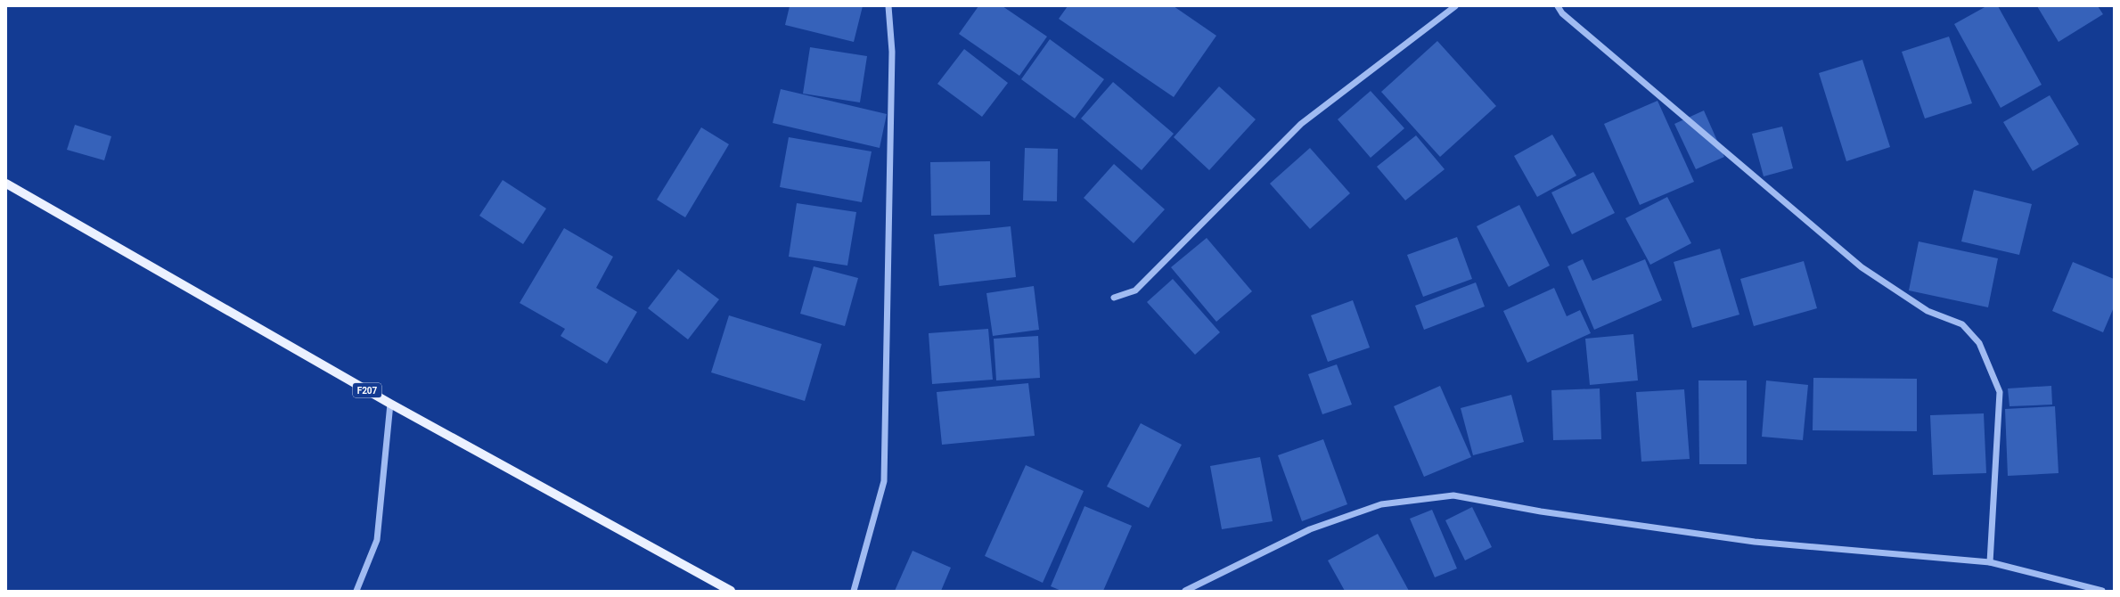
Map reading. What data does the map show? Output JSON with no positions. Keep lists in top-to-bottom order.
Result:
{
  "streets": {
    "main road": ["F207"]
  }
}
